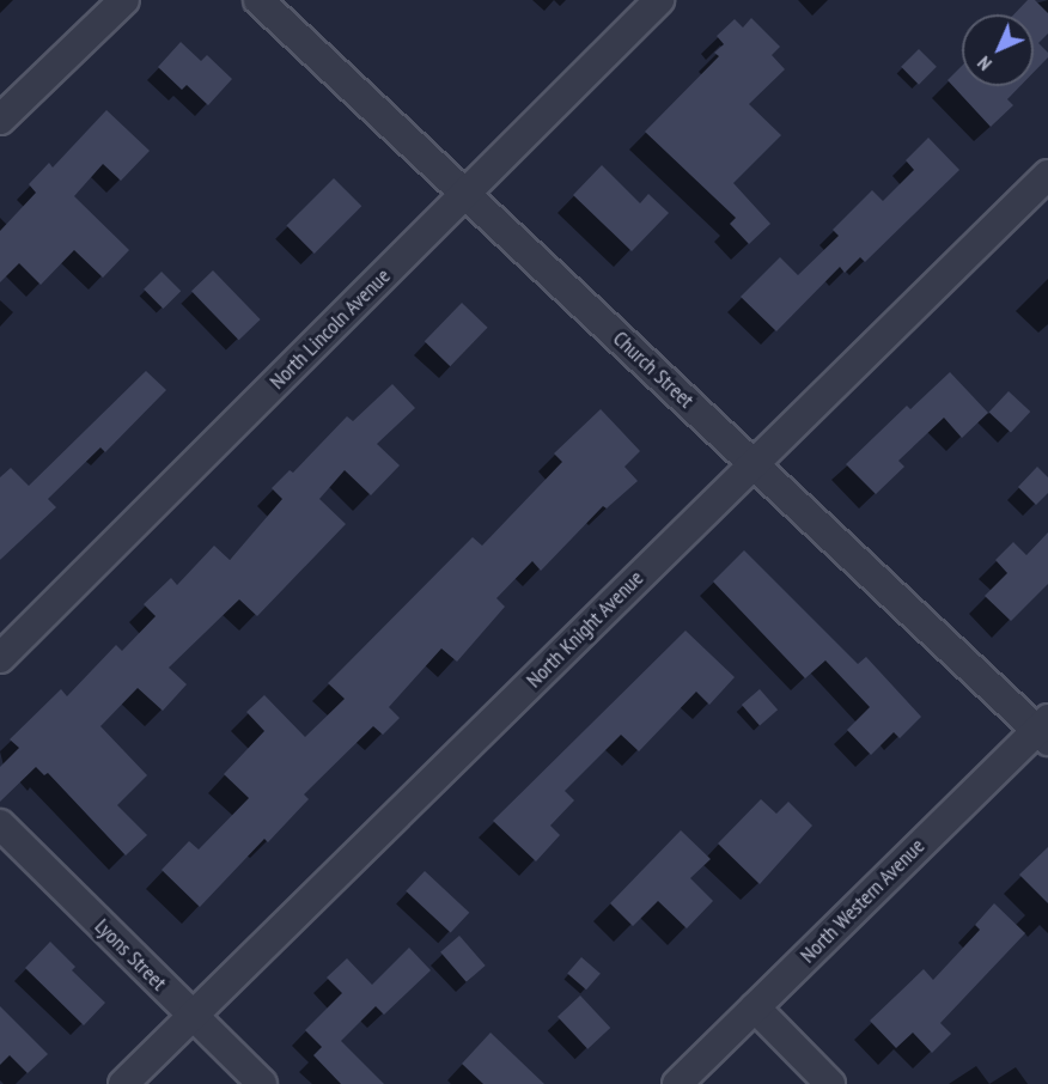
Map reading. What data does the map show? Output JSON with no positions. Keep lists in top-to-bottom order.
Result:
{
  "streets": {
    "street": [
      "North Lincoln Avenue",
      "Church Street",
      "North Knight Avenue",
      "North Western Avenue",
      "Lyons Street"
    ]
  },
  "crossings": [
    ["North Lincoln Avenue", "Church Street"],
    ["Church Street", "North Knight Avenue"],
    ["Church Street", "North Western Avenue"],
    ["North Knight Avenue", "Lyons Street"]
  ],
  "north": "bottom left"
}
